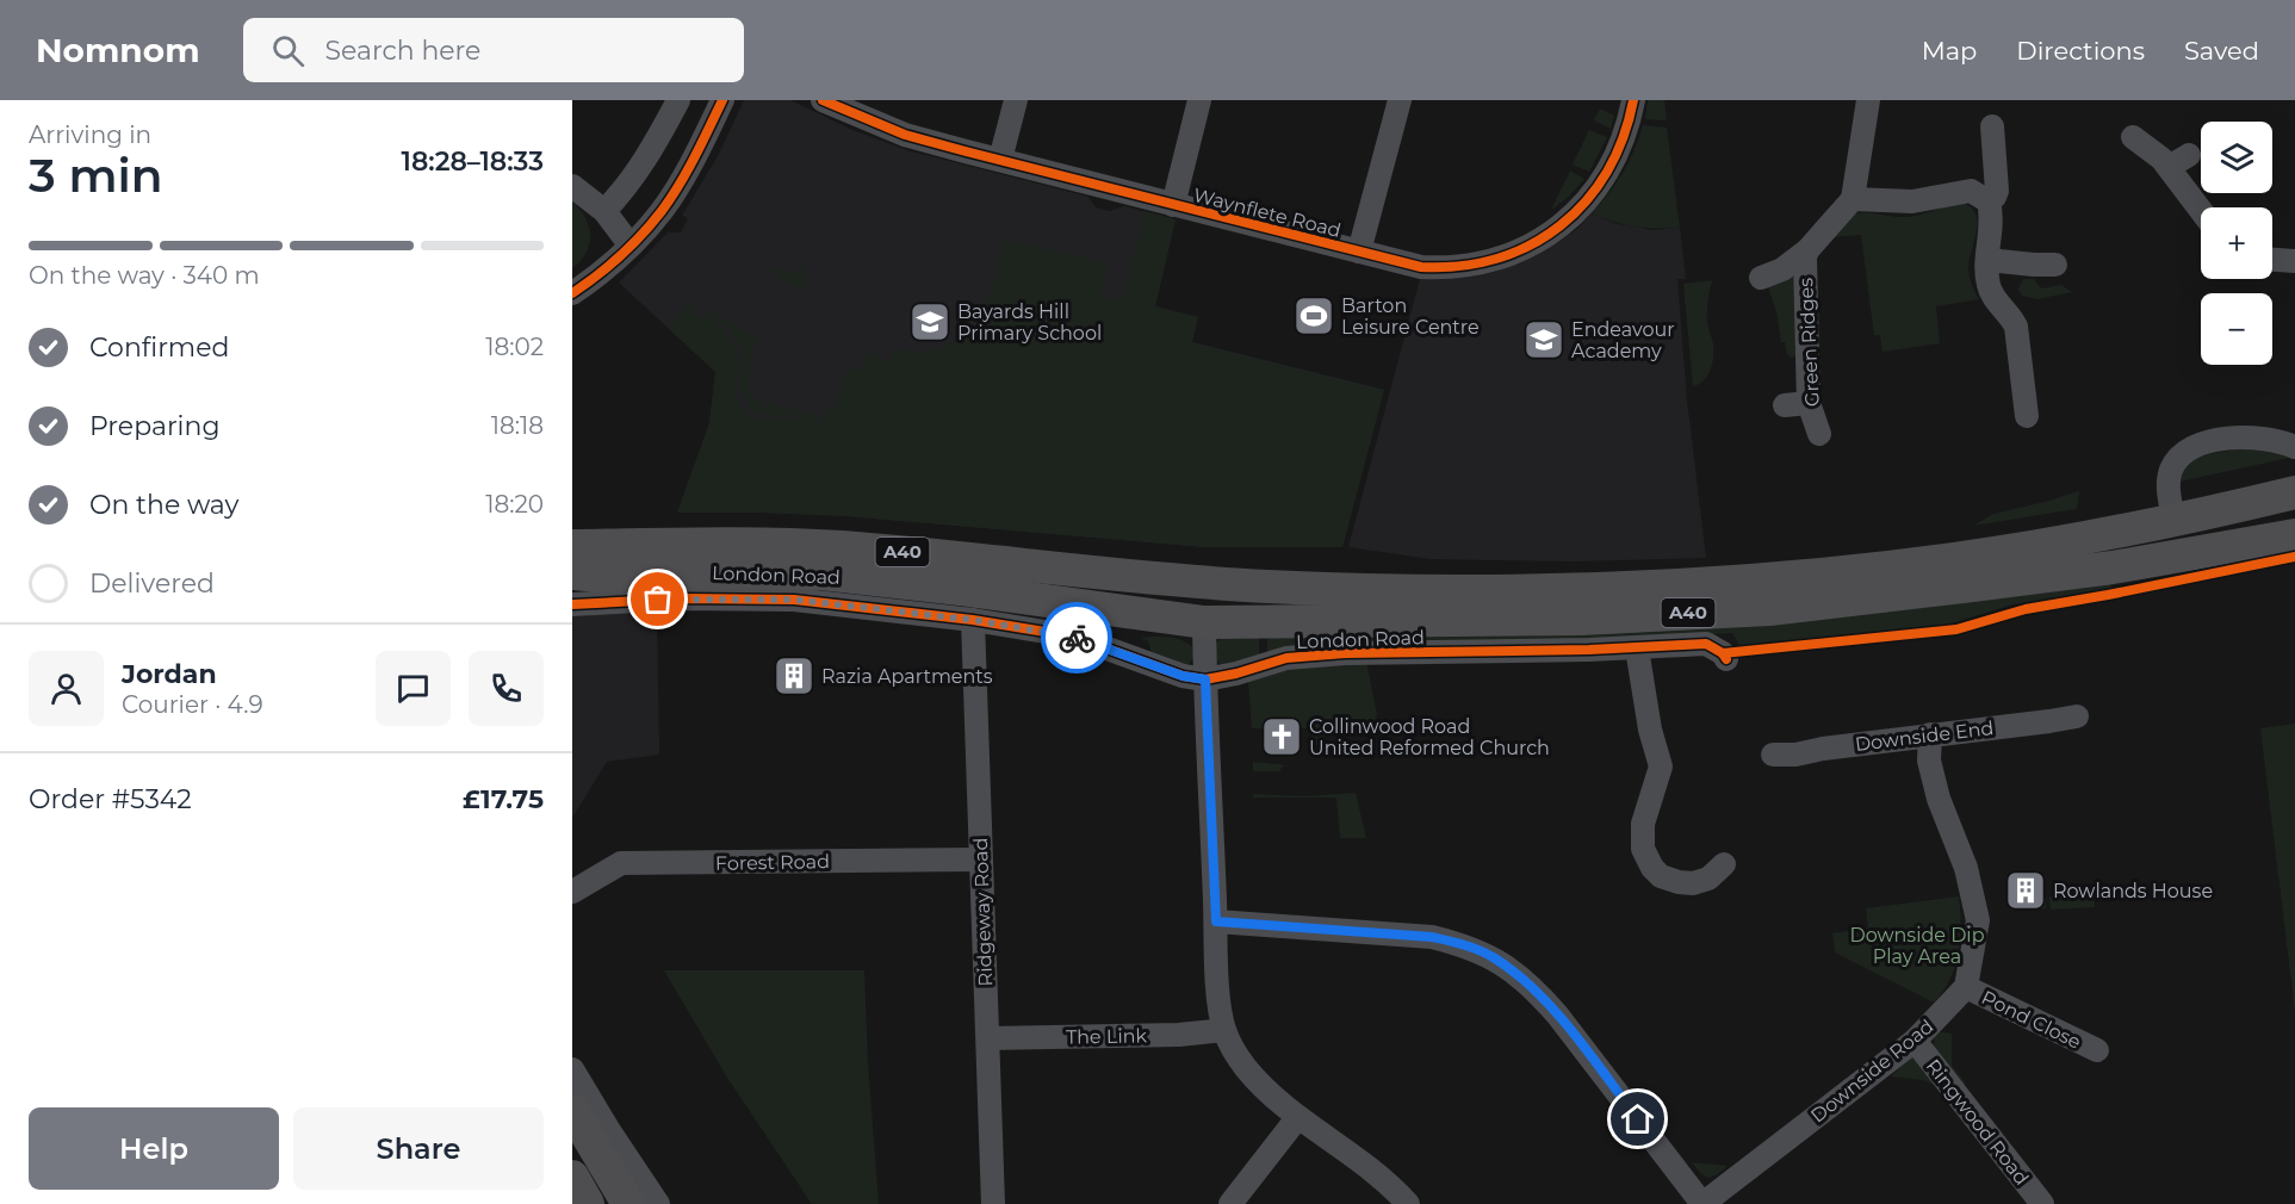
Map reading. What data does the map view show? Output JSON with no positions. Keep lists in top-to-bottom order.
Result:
{
  "streets": {
    "highway": ["A40", "London Road"],
    "street": [
      "Waynflete Road",
      "Green Ridges",
      "Downside End",
      "Forest Road",
      "Ridgeway Road",
      "Pond Close",
      "The Link",
      "Downside Road",
      "Ringwood Road"
    ]
  },
  "crossings": [
    ["A40", "London Road"],
    ["London Road", "Ridgeway Road"],
    ["Forest Road", "Ridgeway Road"],
    ["Ridgeway Road", "The Link"],
    ["Pond Close", "Downside Road"],
    ["Downside Road", "Ringwood Road"]
  ],
  "parks": ["Downside Dip Play Area"],
  "places": {
    "sports": ["Barton Leisure Centre"],
    "school or university": ["Bayards Hill Primary School", "Endeavour Academy"],
    "building": ["Razia Apartments", "Rowlands House"],
    "church": ["Collinwood Road United Reformed Church"]
  },
  "page": {
    "header": "Nomnom",
    "search": "Search here",
    "nav": ["Map", "Directions", "Saved"],
    "heading": ["3 min", "Arriving in", "18:28–18:33"],
    "panel": [
      "Jordan",
      "Courier · 4.9",
      "Order #5342",
      "£17.75"
    ],
    "map_buttons": ["+", "−"],
    "bar": "On the way · 340 m",
    "list": [
      ["Confirmed", "18:02"],
      ["Preparing", "18:18"],
      ["On the way", "18:20"],
      "Delivered"
    ],
    "buttons": ["Help", "Share"]
  }
}
